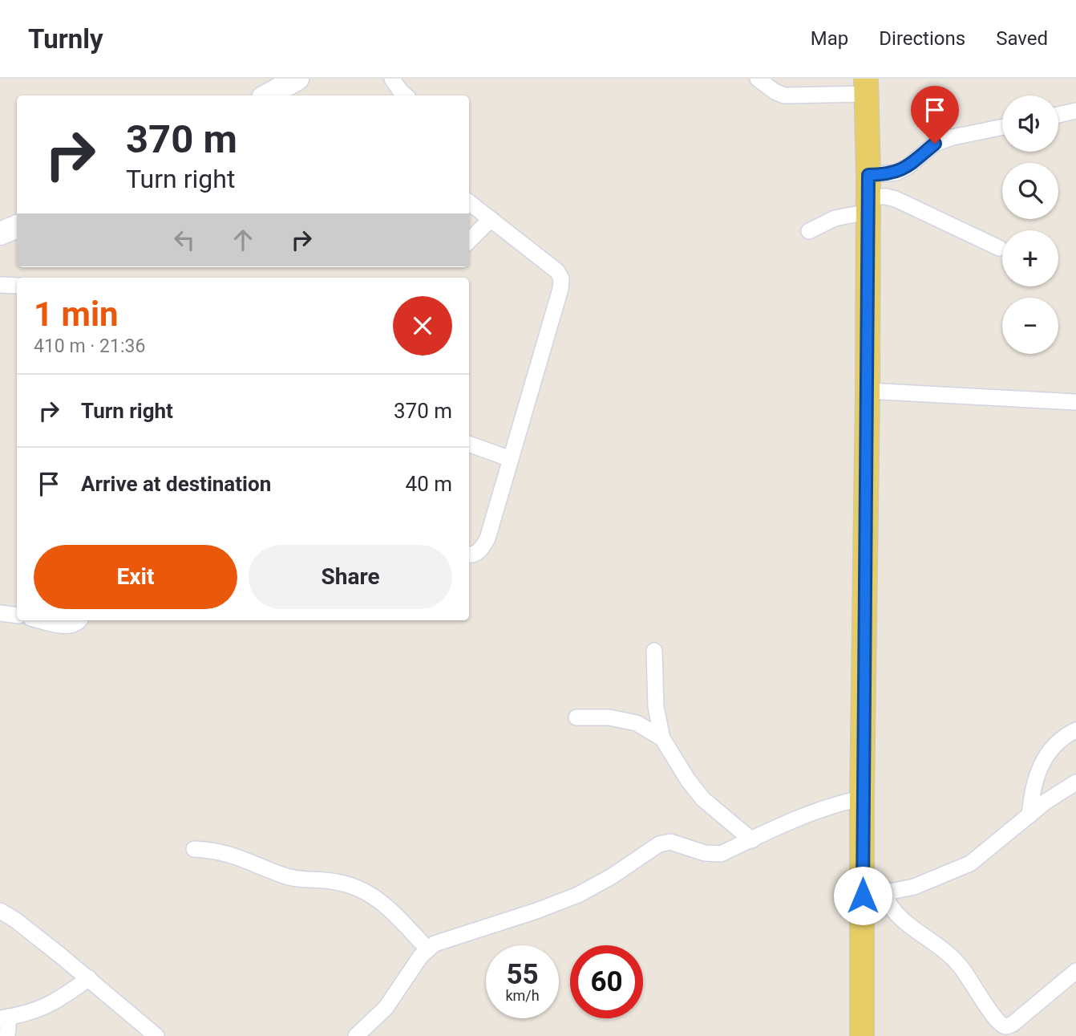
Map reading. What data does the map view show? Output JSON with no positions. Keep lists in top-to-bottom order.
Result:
{
  "page": {
    "header": "Turnly",
    "nav": ["Map", "Directions", "Saved"],
    "map_buttons": ["+", "−"],
    "turn": ["370 m", "Turn right"],
    "heading": ["1 min", "410 m · 21:36"],
    "list": [
      {
        "name": "Turn right",
        "value": "370 m"
      },
      {
        "name": "Arrive at destination",
        "value": "40 m"
      }
    ],
    "buttons": ["Exit", "Share"],
    "speed": "55 km/h",
    "limit": "60"
  }
}
